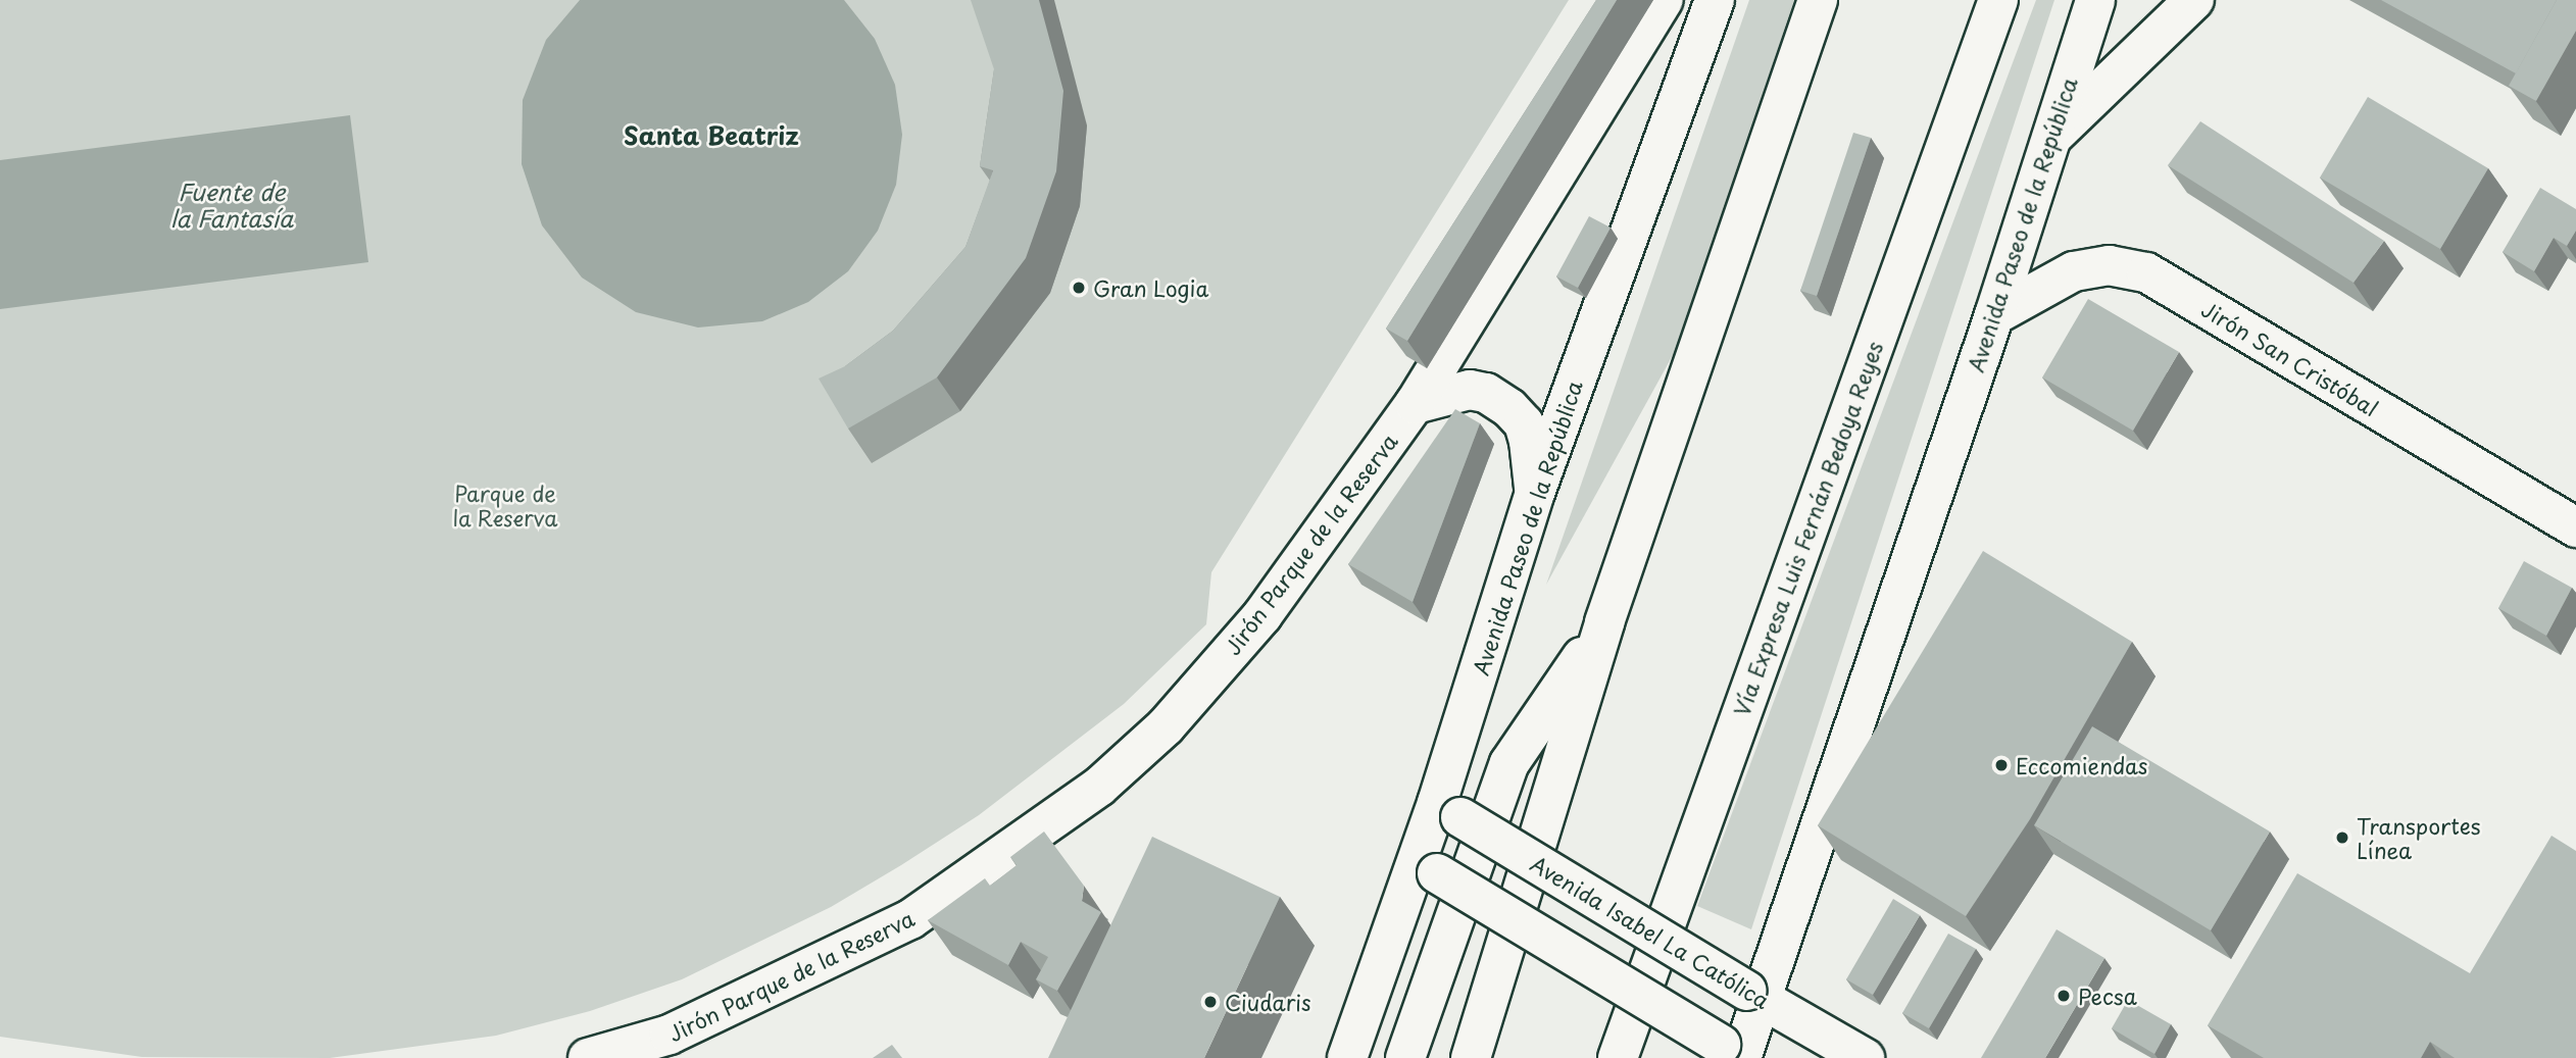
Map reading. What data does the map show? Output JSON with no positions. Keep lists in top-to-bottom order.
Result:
{
  "streets": {
    "main road": [
      "Avenida Paseo de la República",
      "Jirón San Cristóbal",
      "Vía Expresa Luis Fernán Bedoya Reyes",
      "Jirón Parque de la Reserva",
      "Avenida Isabel La Católica"
    ]
  },
  "crossings": [
    ["Avenida Paseo de la República", "Jirón San Cristóbal"],
    ["Avenida Paseo de la República", "Avenida Isabel La Católica"]
  ],
  "districts": ["Santa Beatriz"],
  "water": ["Fuente de la Fantasía"],
  "parks": ["Parque de la Reserva"],
  "places": [
    "Gran Logia",
    "Eccomiendas",
    "Transportes Línea",
    "Pecsa",
    "Ciudaris"
  ]
}
